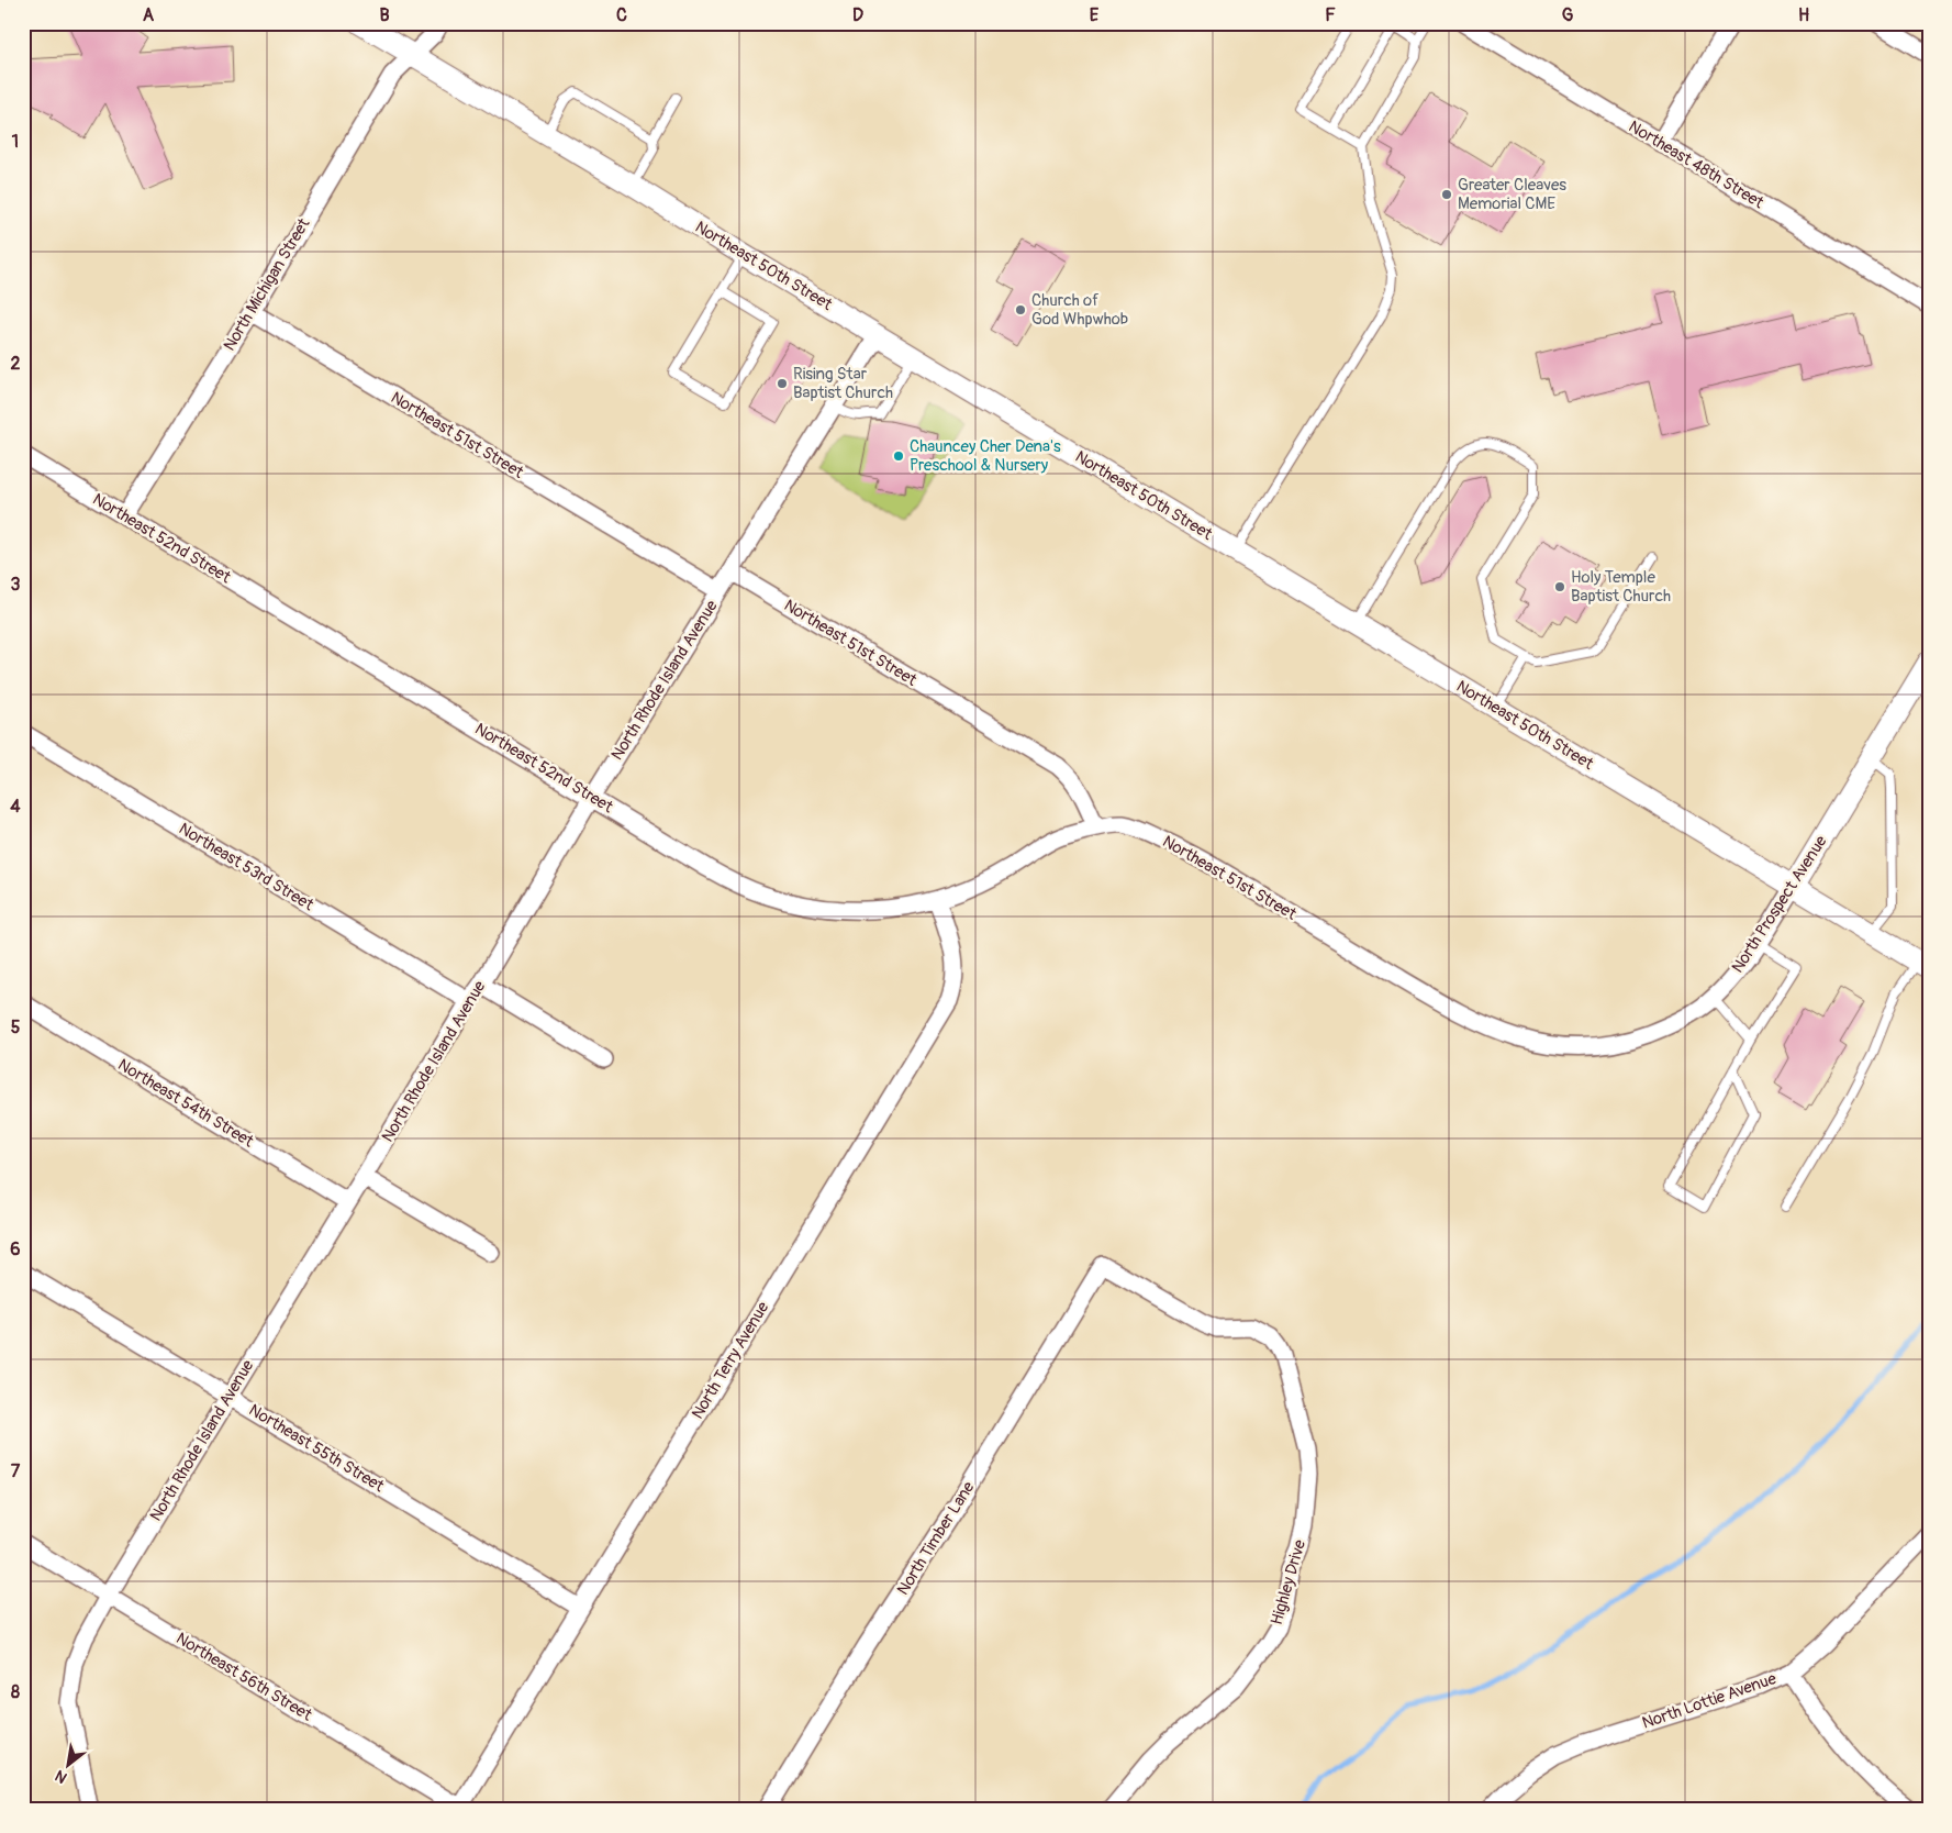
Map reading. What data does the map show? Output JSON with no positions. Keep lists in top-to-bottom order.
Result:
{
  "streets": {
    "street": [
      "Northeast 48th Street",
      "Northeast 50th Street",
      "North Michigan Street",
      "Northeast 51st Street",
      "Northeast 52nd Street",
      "North Rhode Island Avenue",
      "Northeast 53rd Street",
      "North Prospect Avenue",
      "Northeast 54th Street",
      "North Terry Avenue",
      "Northeast 55th Street",
      "North Timber Lane",
      "Highley Drive",
      "Northeast 56th Street",
      "North Lottie Avenue"
    ]
  },
  "crossings": [
    ["Northeast 50th Street", "North Michigan Street"],
    ["Northeast 50th Street", "North Rhode Island Avenue"],
    ["Northeast 50th Street", "North Prospect Avenue"],
    ["North Michigan Street", "Northeast 51st Street"],
    ["North Michigan Street", "Northeast 52nd Street"],
    ["Northeast 51st Street", "Northeast 52nd Street"],
    ["Northeast 51st Street", "North Rhode Island Avenue"],
    ["Northeast 51st Street", "North Prospect Avenue"],
    ["Northeast 52nd Street", "North Rhode Island Avenue"],
    ["Northeast 52nd Street", "North Terry Avenue"],
    ["North Rhode Island Avenue", "Northeast 53rd Street"],
    ["North Rhode Island Avenue", "Northeast 54th Street"],
    ["North Rhode Island Avenue", "Northeast 55th Street"],
    ["North Rhode Island Avenue", "Northeast 56th Street"],
    ["North Terry Avenue", "Northeast 55th Street"],
    ["North Terry Avenue", "Northeast 56th Street"],
    ["North Timber Lane", "Highley Drive"]
  ],
  "places": [
    "Greater Cleaves Memorial CME",
    "Church of God Whpwhob",
    "Rising Star Baptist Church",
    "Chauncey Cher Dena's Preschool & Nursery",
    "Holy Temple Baptist Church"
  ],
  "north": "bottom left",
  "grid": {
    "columns": [
      "A",
      "B",
      "C",
      "D",
      "E",
      "F",
      "G",
      "H"
    ],
    "rows": [
      "1",
      "2",
      "3",
      "4",
      "5",
      "6",
      "7",
      "8"
    ]
  }
}
